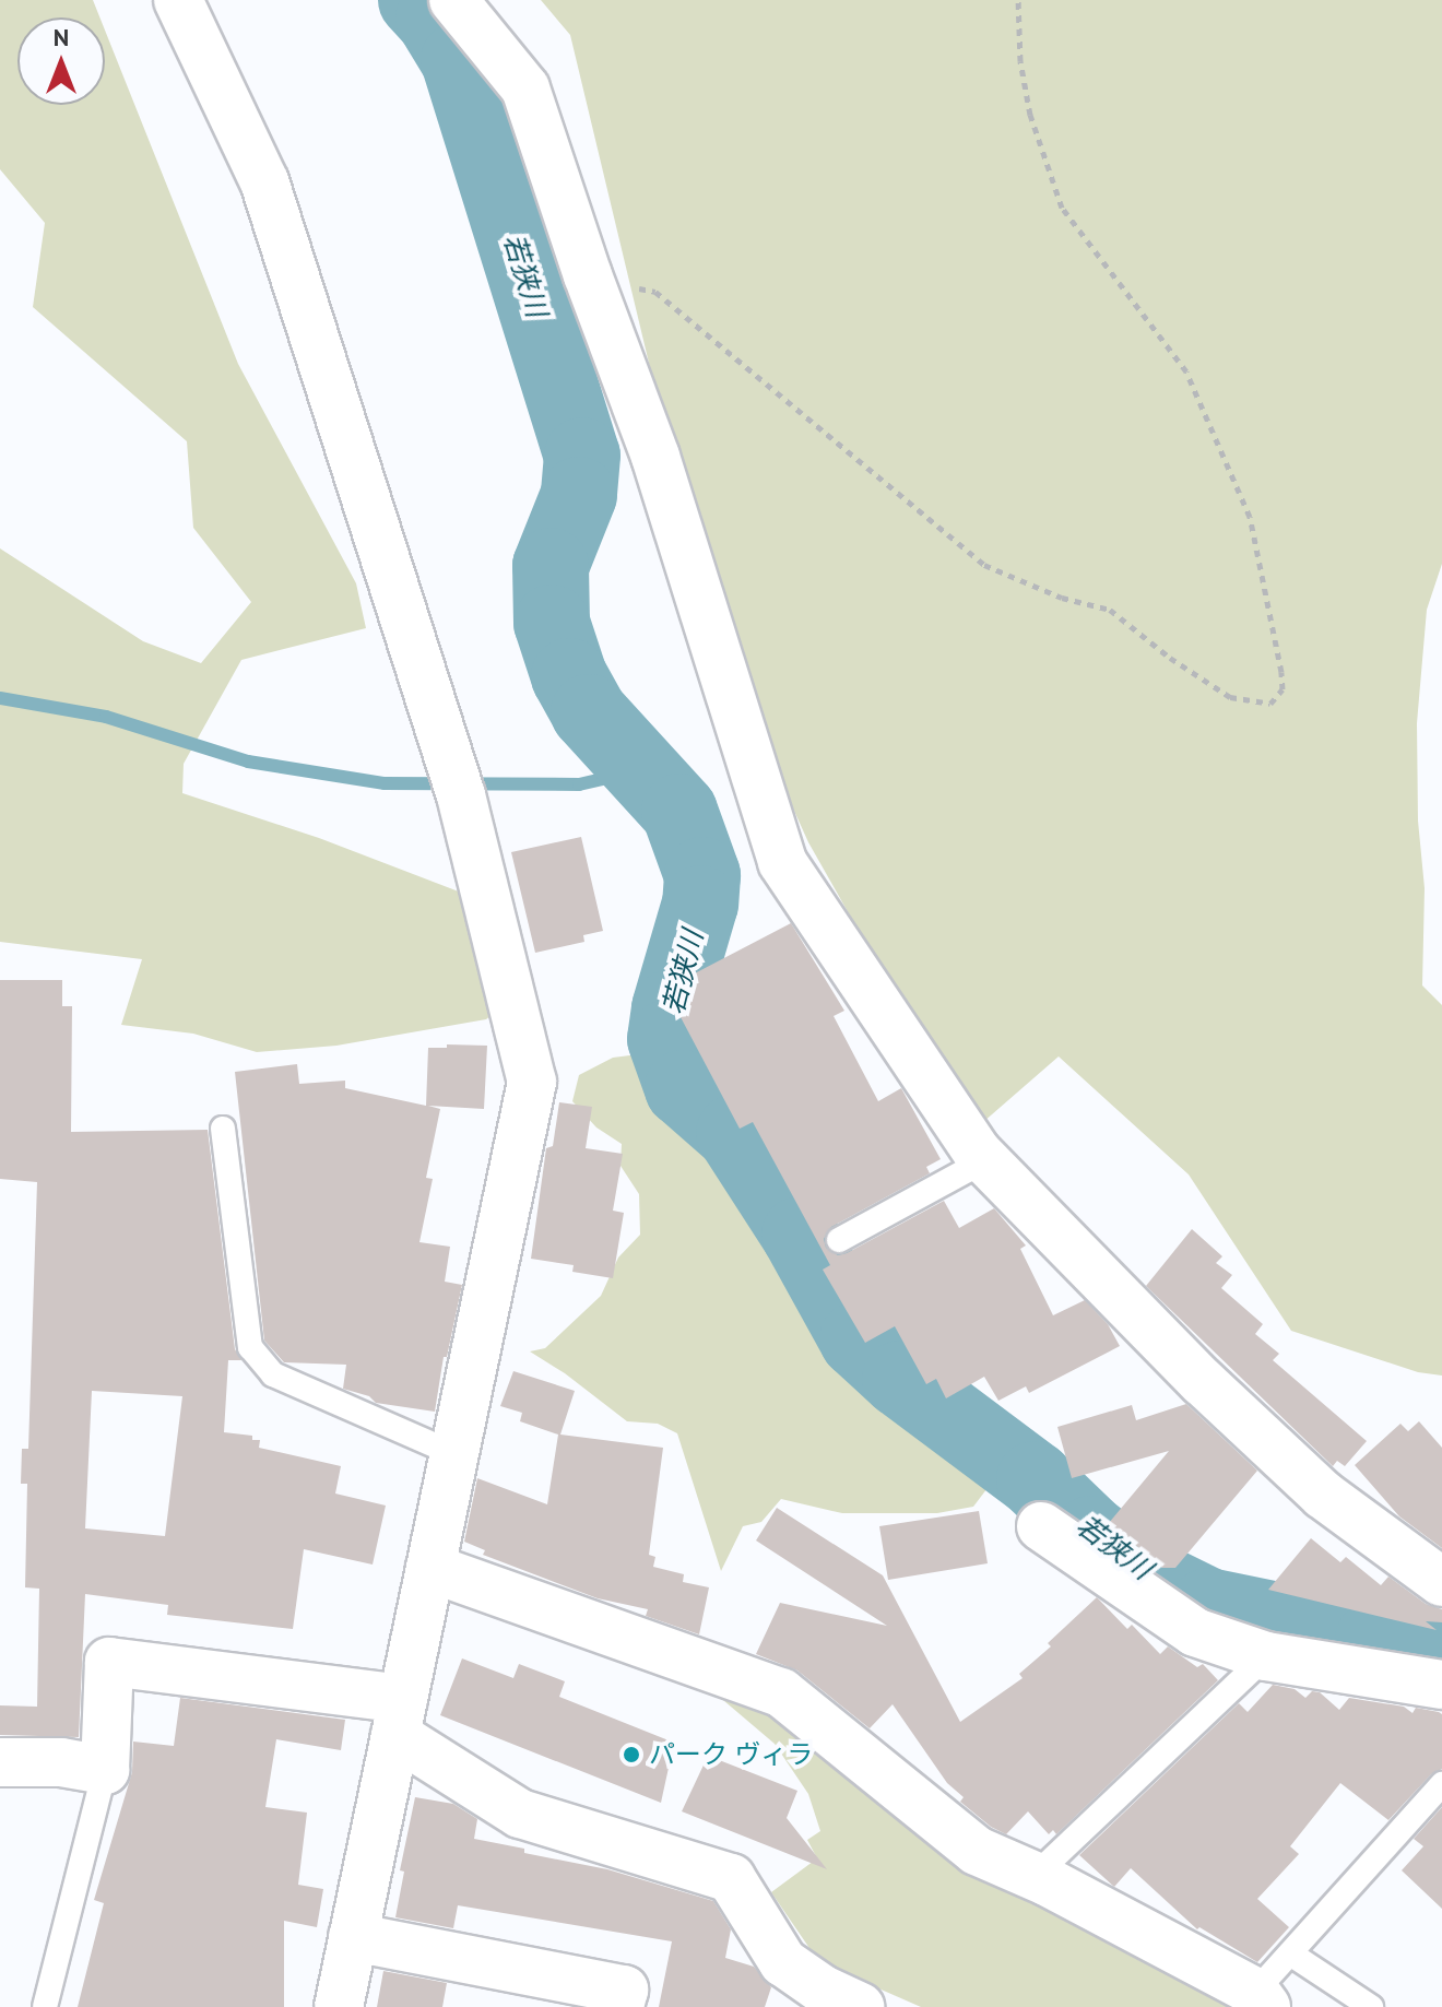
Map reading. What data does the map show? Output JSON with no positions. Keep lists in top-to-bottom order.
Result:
{
  "water": ["若狭川"],
  "places": ["パーク ヴィラ"],
  "north": "top"
}
